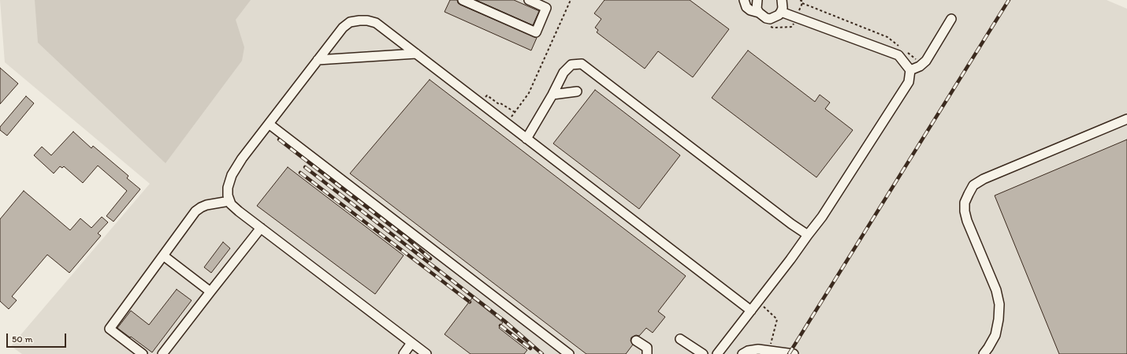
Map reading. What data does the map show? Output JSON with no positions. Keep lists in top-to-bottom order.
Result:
{
  "scale_bar": "50 m"
}
